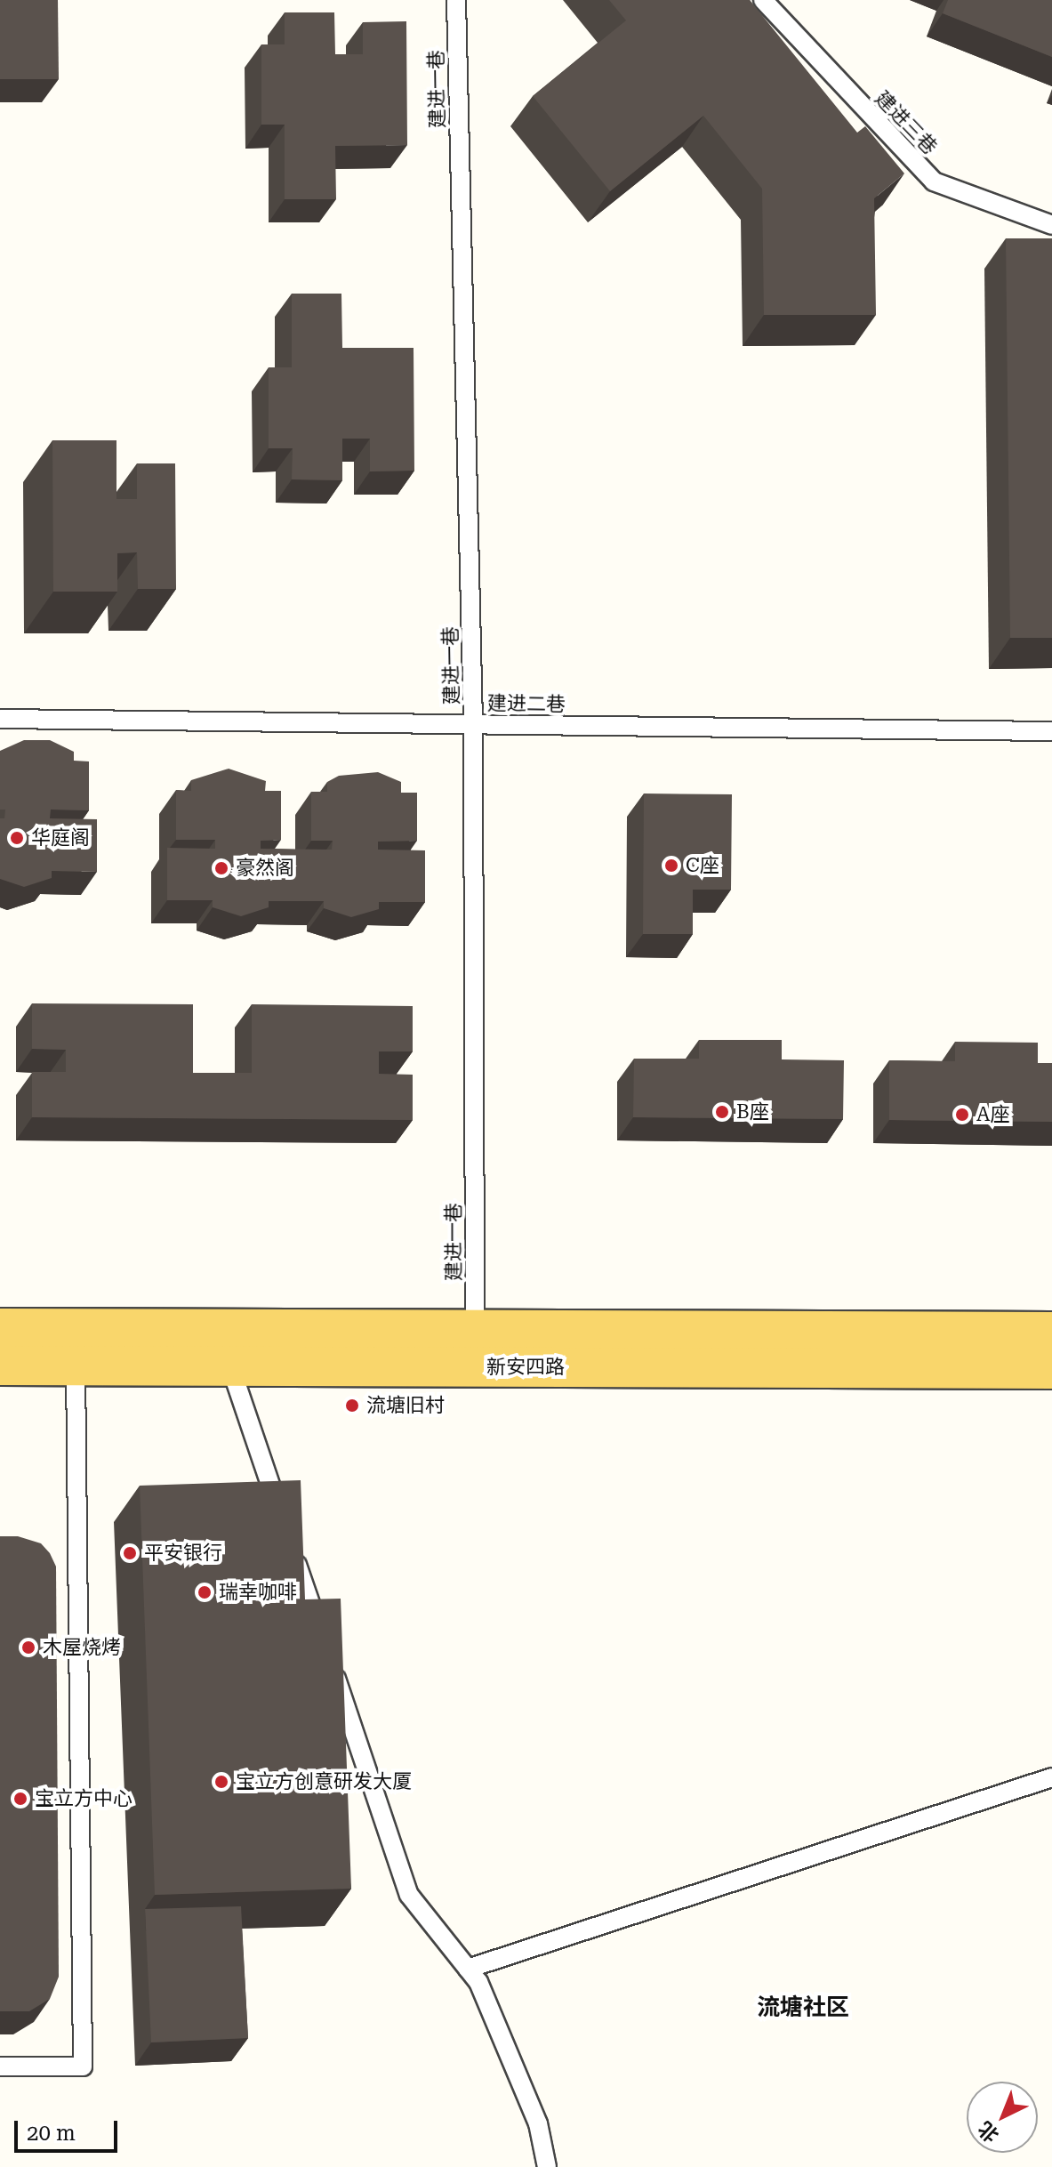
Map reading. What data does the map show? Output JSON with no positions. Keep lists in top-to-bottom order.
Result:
{
  "streets": {
    "main road": ["新安四路"],
    "lane": ["建进一巷", "建进三巷", "建进二巷"]
  },
  "crossings": [
    ["建进一巷", "建进二巷"],
    ["建进一巷", "新安四路"]
  ],
  "districts": ["流塘社区"],
  "places": [
    "华庭阁",
    "C座",
    "豪然阁",
    "B座",
    "A座",
    "流塘旧村",
    "平安银行",
    "瑞幸咖啡",
    "木屋烧烤",
    "宝立方创意研发大厦",
    "宝立方中心"
  ],
  "scale_bar": "20 m",
  "north": "bottom left"
}
